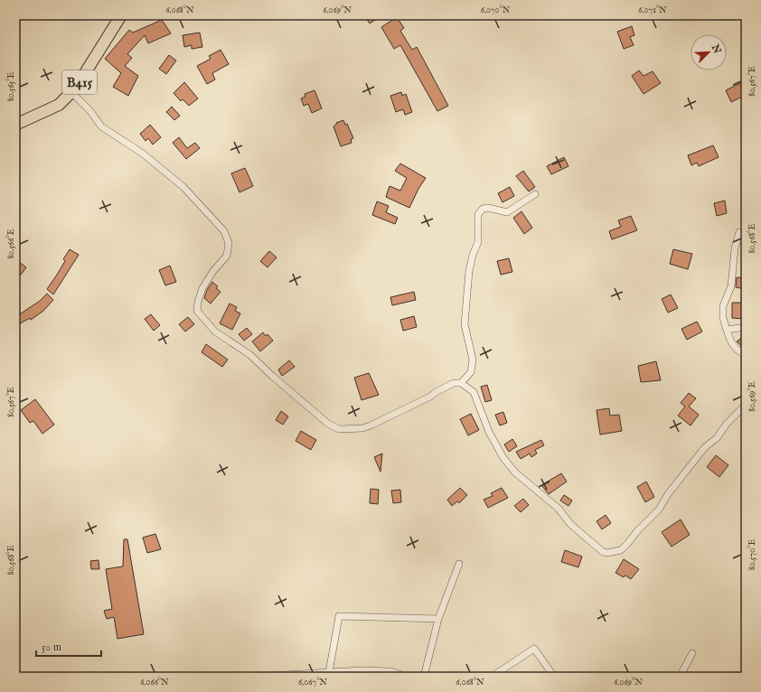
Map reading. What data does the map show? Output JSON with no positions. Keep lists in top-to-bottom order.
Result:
{
  "streets": {
    "main road": ["B415"]
  },
  "scale_bar": "50 m",
  "north": "top right",
  "coordinates": [
    "6.068°N",
    "6.069°N",
    "6.070°N",
    "6.071°N",
    "80.567°E",
    "80.565°E",
    "80.568°E",
    "80.566°E",
    "80.569°E",
    "80.570°E",
    "6.066°N",
    "6.067°N"
  ]
}
